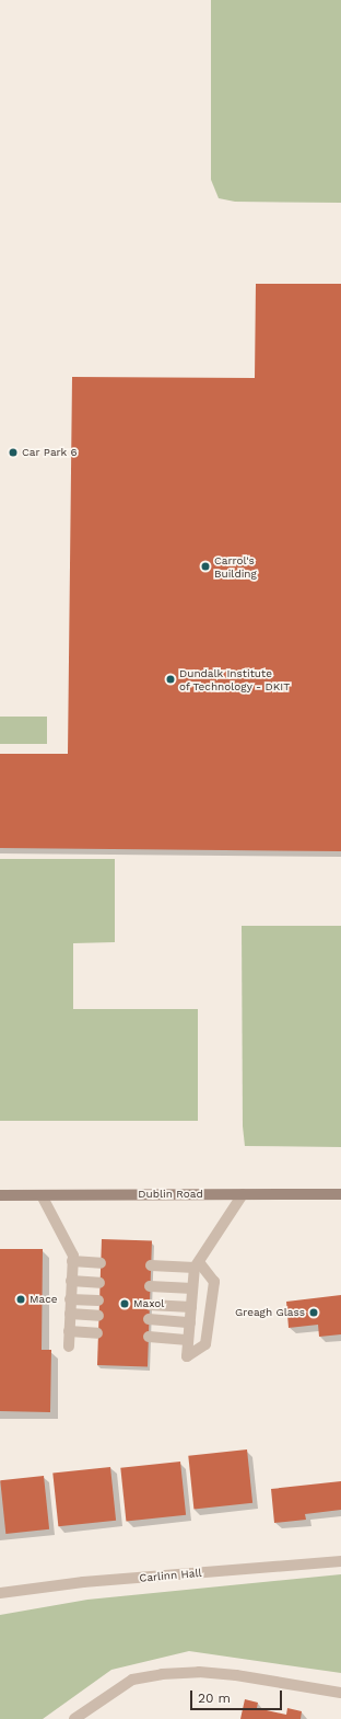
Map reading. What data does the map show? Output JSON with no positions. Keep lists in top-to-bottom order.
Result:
{
  "streets": {
    "main road": ["Dublin Road"],
    "street": ["Carlinn Hall"]
  },
  "places": [
    "Car Park 6",
    "Carrol's Building",
    "Dundalk Institute of Technology - DKIT",
    "Mace",
    "Maxol",
    "Greagh Glass"
  ],
  "scale_bar": "20 m"
}
